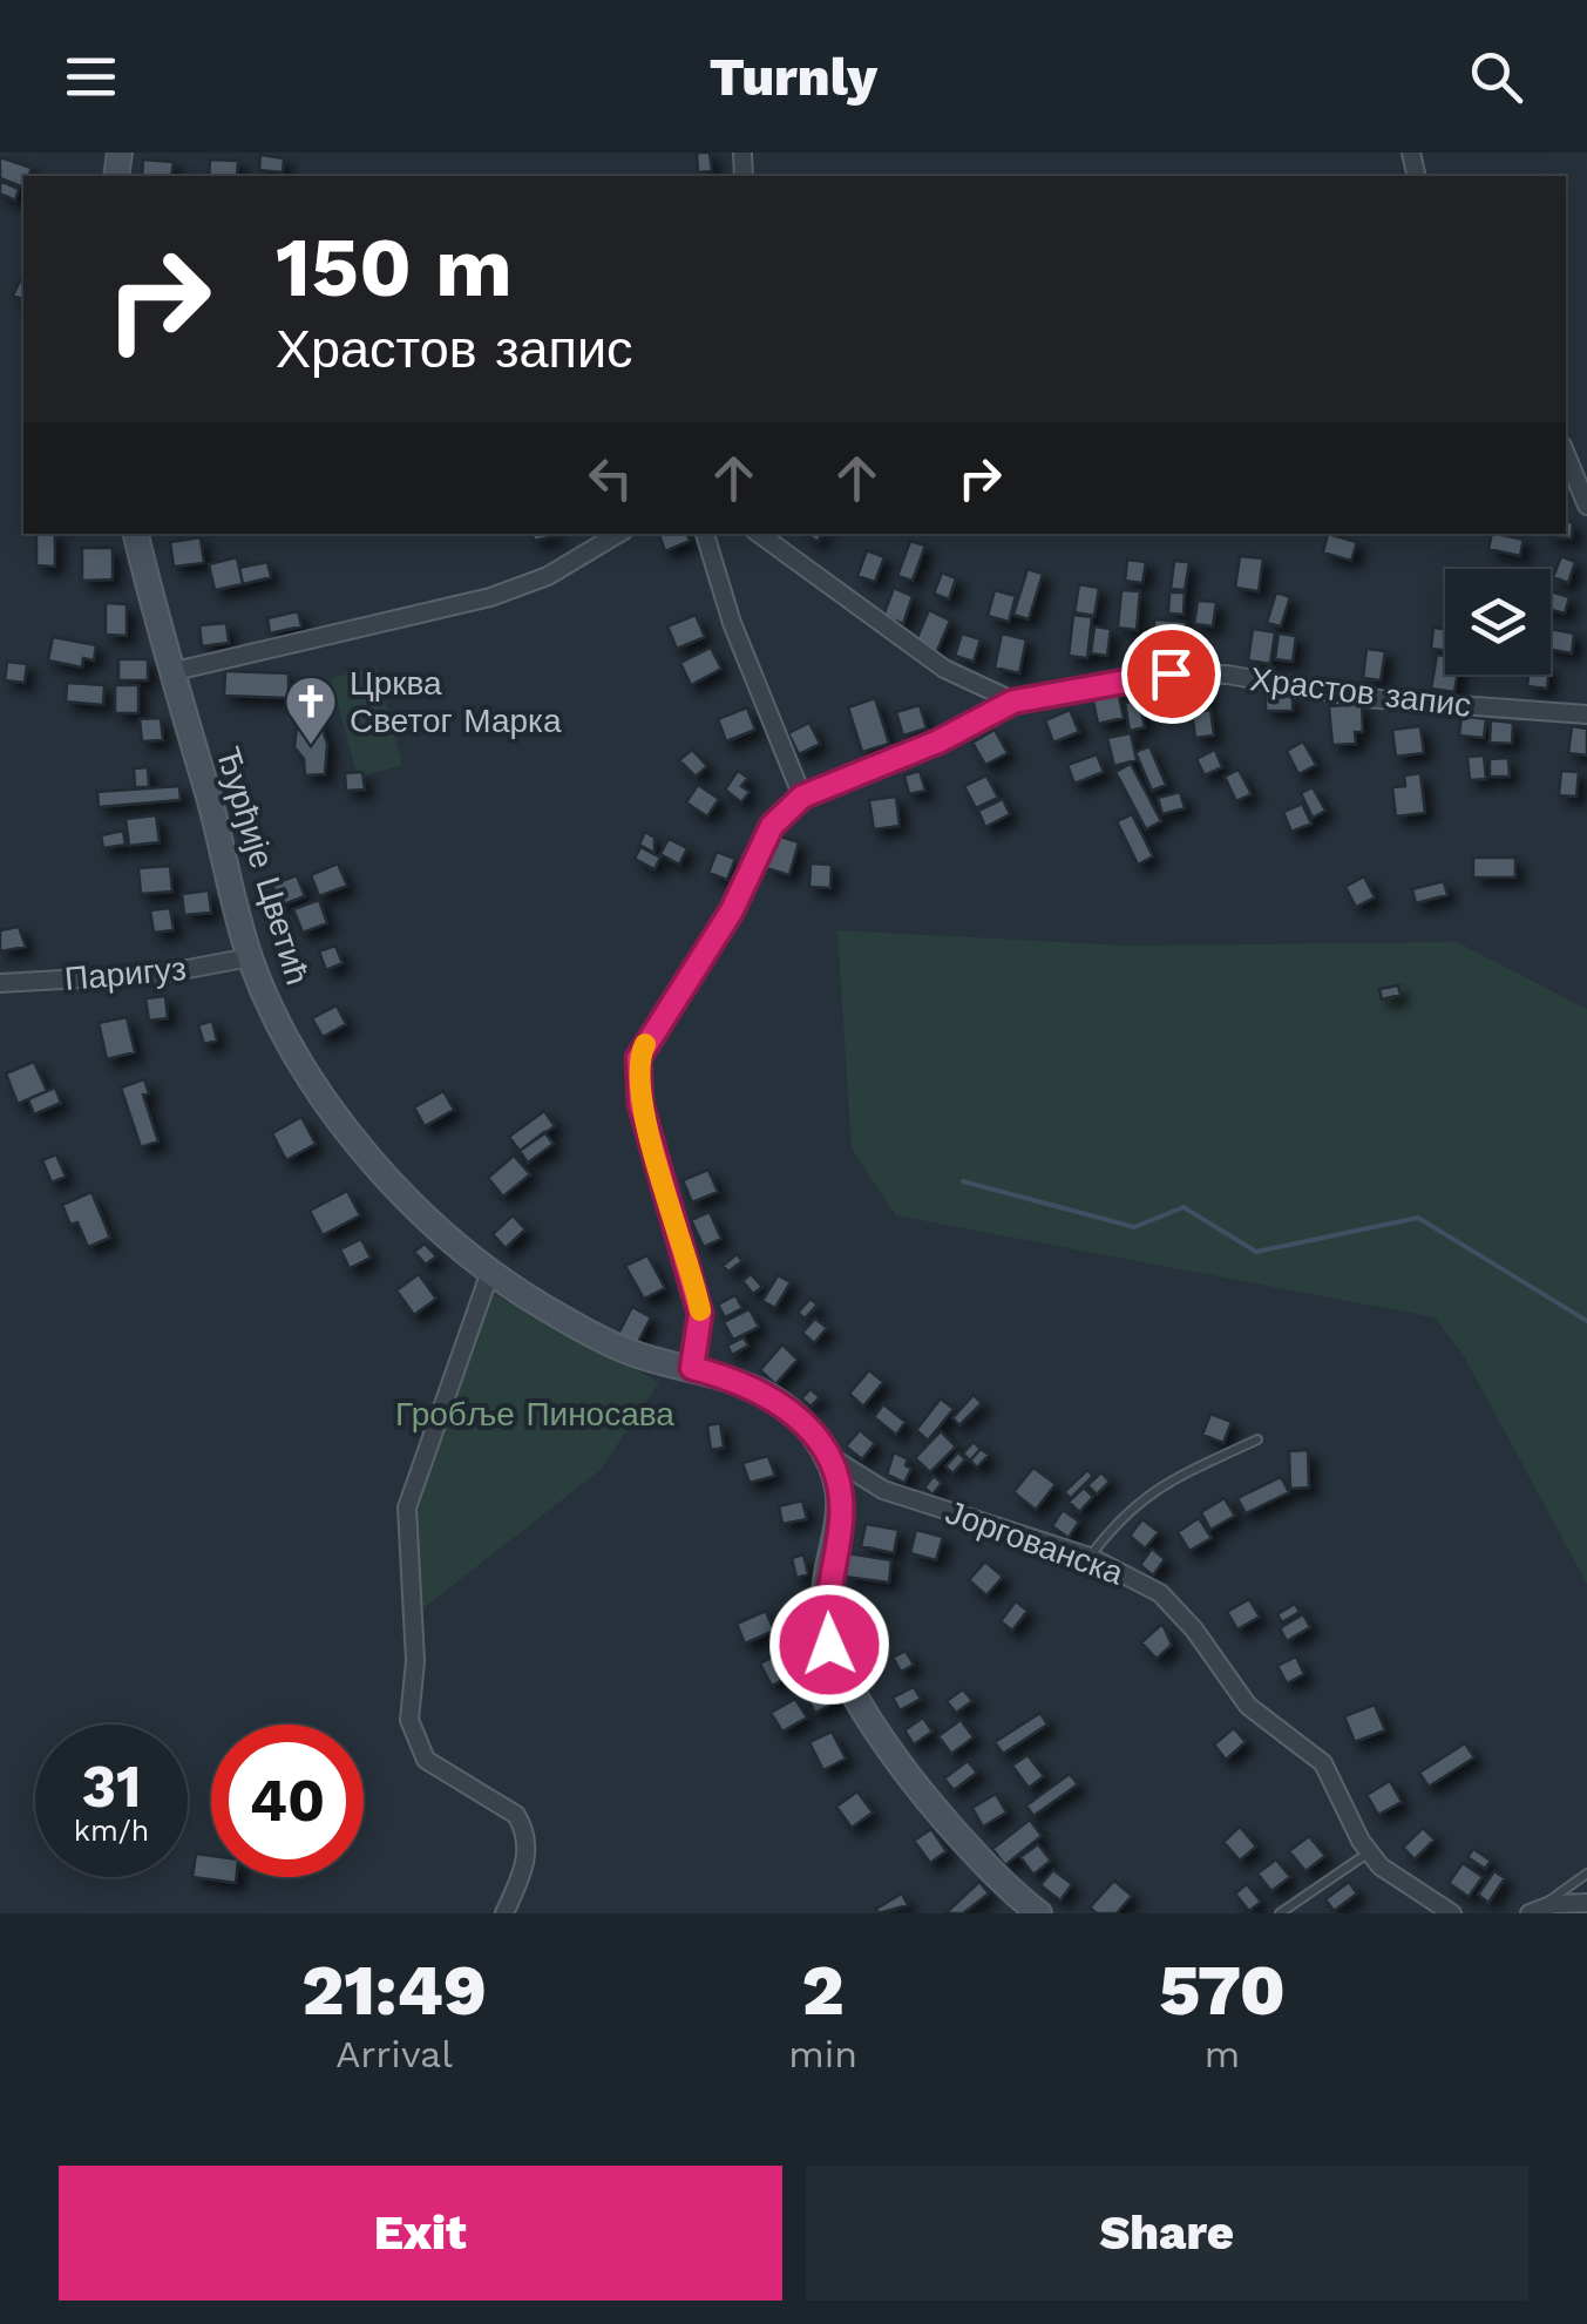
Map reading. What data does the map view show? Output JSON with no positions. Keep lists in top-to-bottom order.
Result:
{
  "streets": {
    "street": [
      "Храстов запис",
      "Ђурђије Цветић",
      "Паригуз",
      "Јоргованска"
    ]
  },
  "crossings": [
    ["Храстов запис", "Ђурђије Цветић"],
    ["Ђурђије Цветић", "Паригуз"],
    ["Ђурђије Цветић", "Јоргованска"]
  ],
  "parks": ["Гробље Пиносава"],
  "places": {
    "church": ["Црква Светог Марка"]
  },
  "page": {
    "header": "Turnly",
    "turn": ["150 m", "Храстов запис"],
    "speed": "31 km/h",
    "limit": "40",
    "eta": [
      "21:49",
      "Arrival",
      "2",
      "min",
      "570",
      "m"
    ],
    "buttons": ["Exit", "Share"]
  }
}
